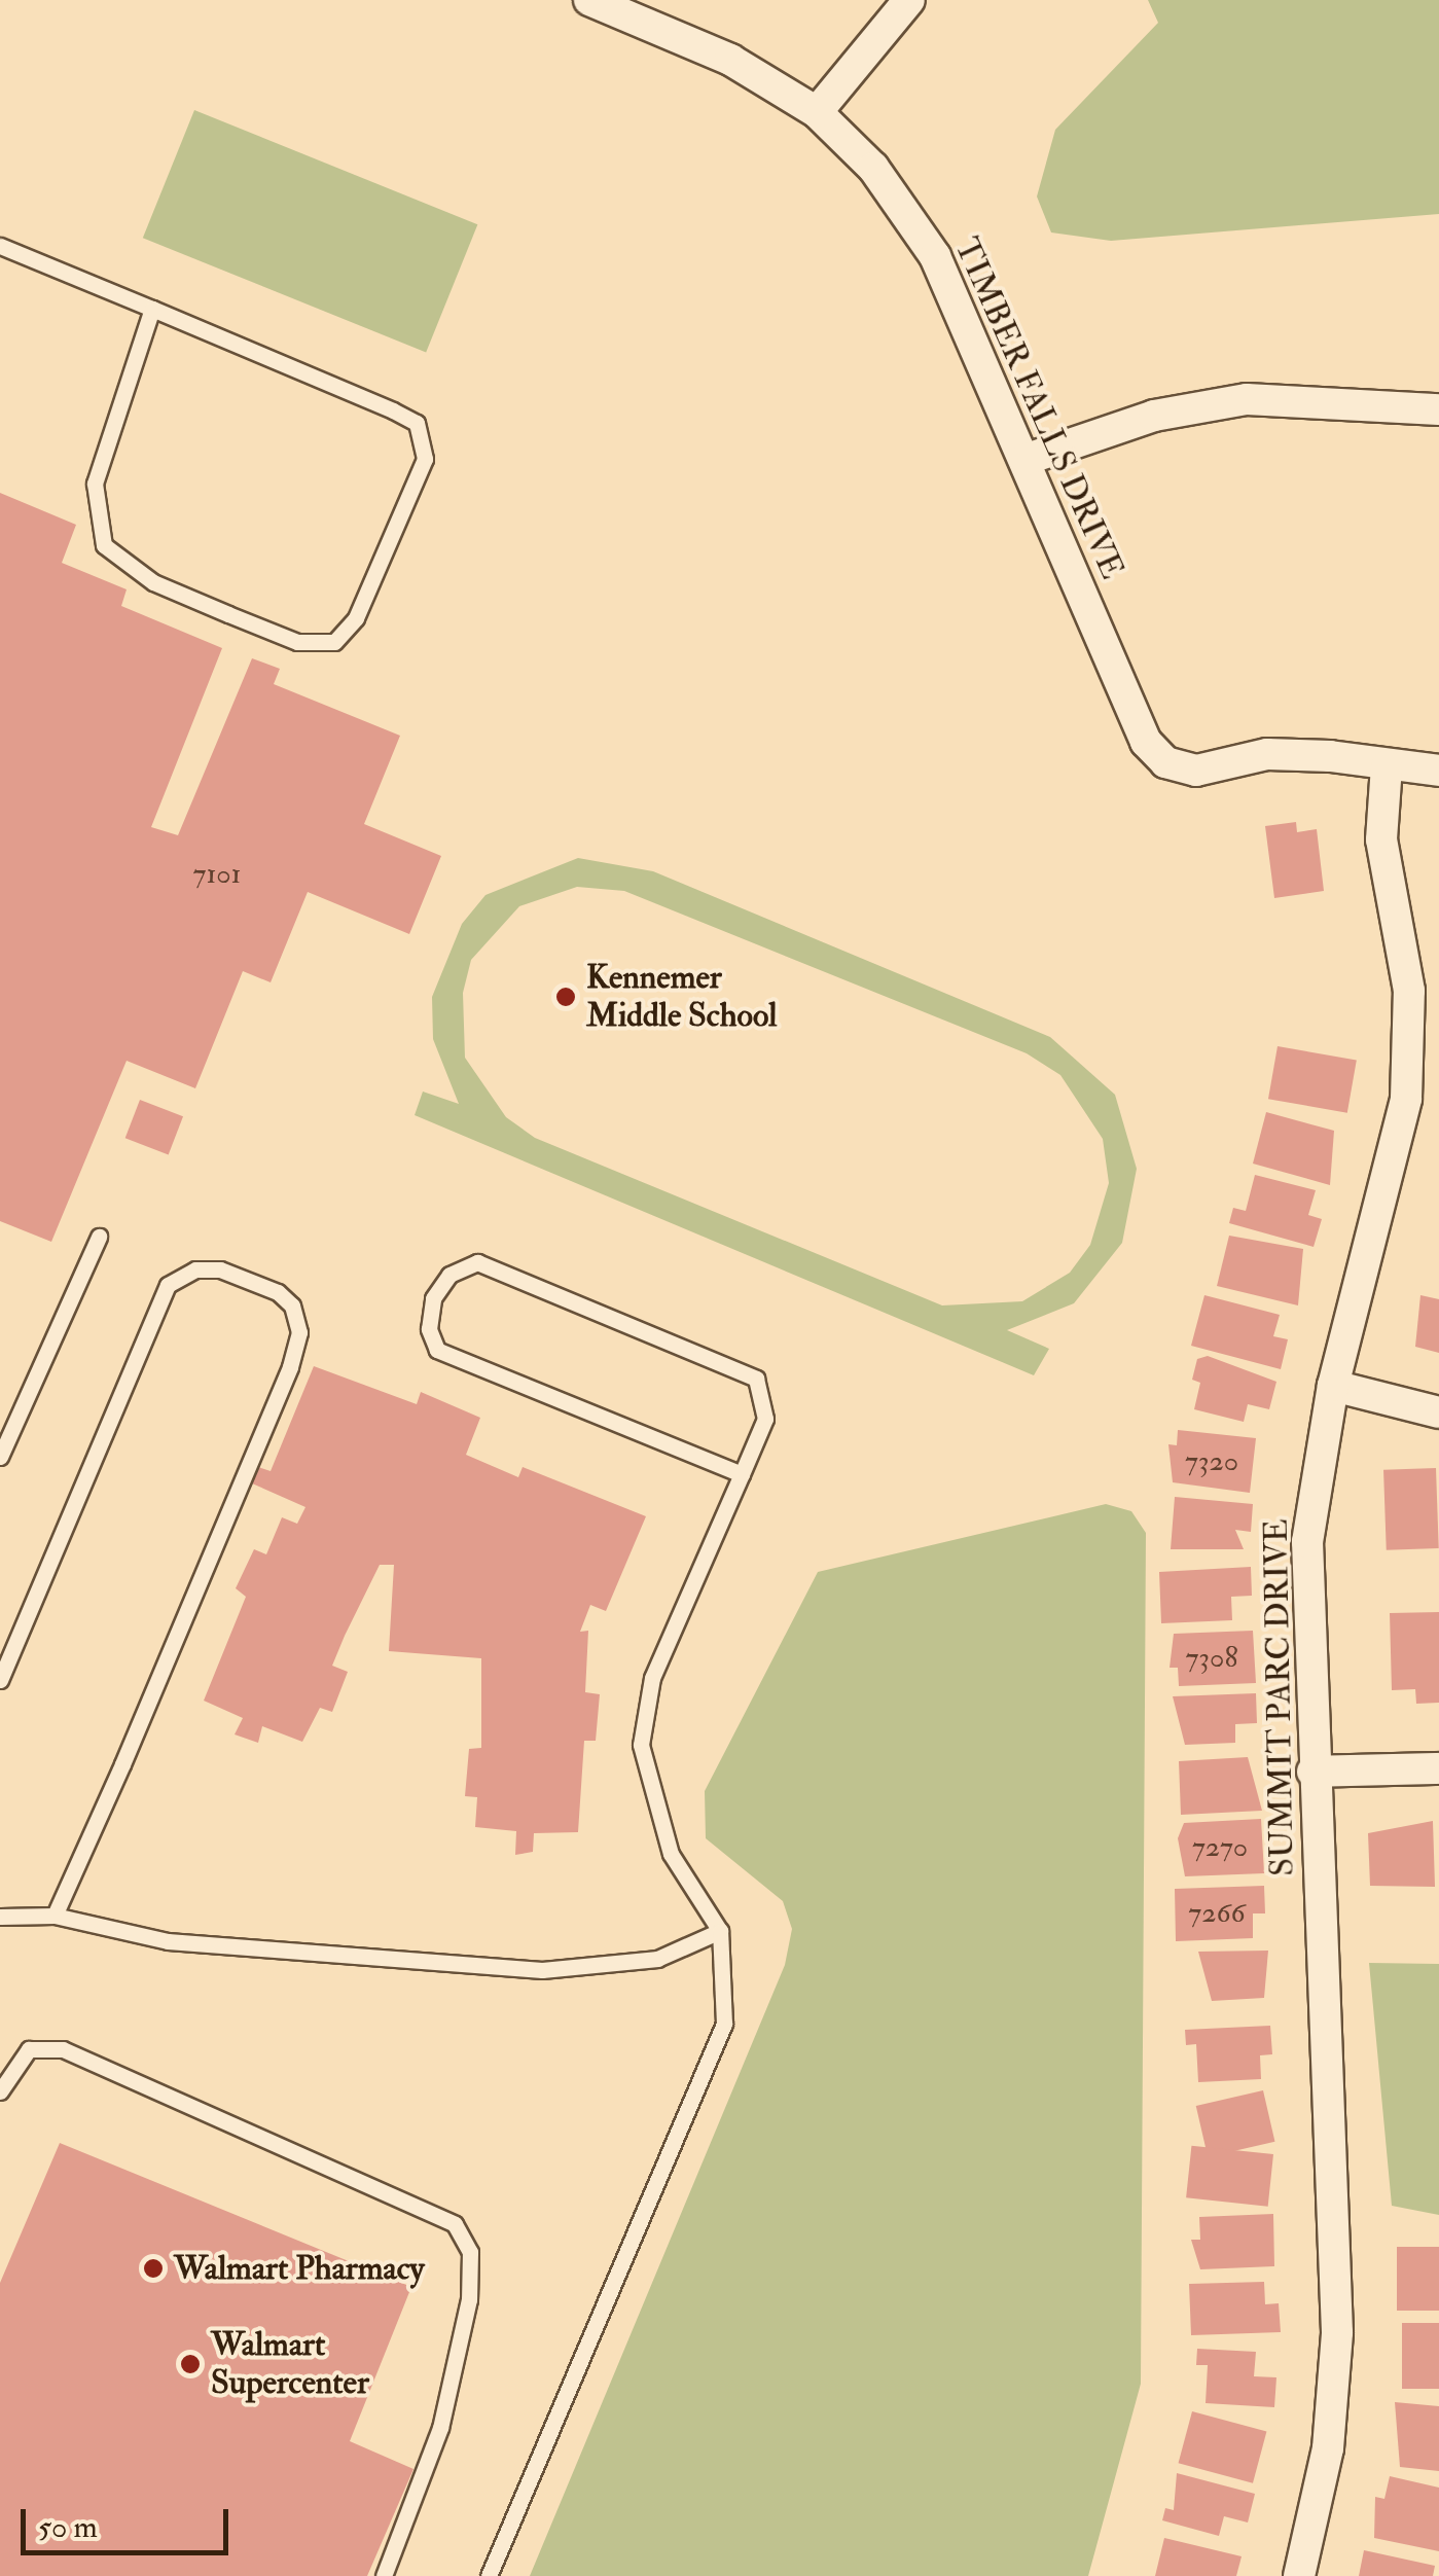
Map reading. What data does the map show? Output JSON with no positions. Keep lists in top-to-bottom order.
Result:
{
  "streets": {
    "street": ["TIMBER FALLS DRIVE", "SUMMIT PARC DRIVE"]
  },
  "crossings": [
    ["TIMBER FALLS DRIVE", "SUMMIT PARC DRIVE"]
  ],
  "places": ["Kennemer Middle School", "Walmart Pharmacy", "Walmart Supercenter"],
  "house_numbers": [
    "7101",
    "7320",
    "7308",
    "7270",
    "7266"
  ],
  "scale_bar": "50 m"
}
